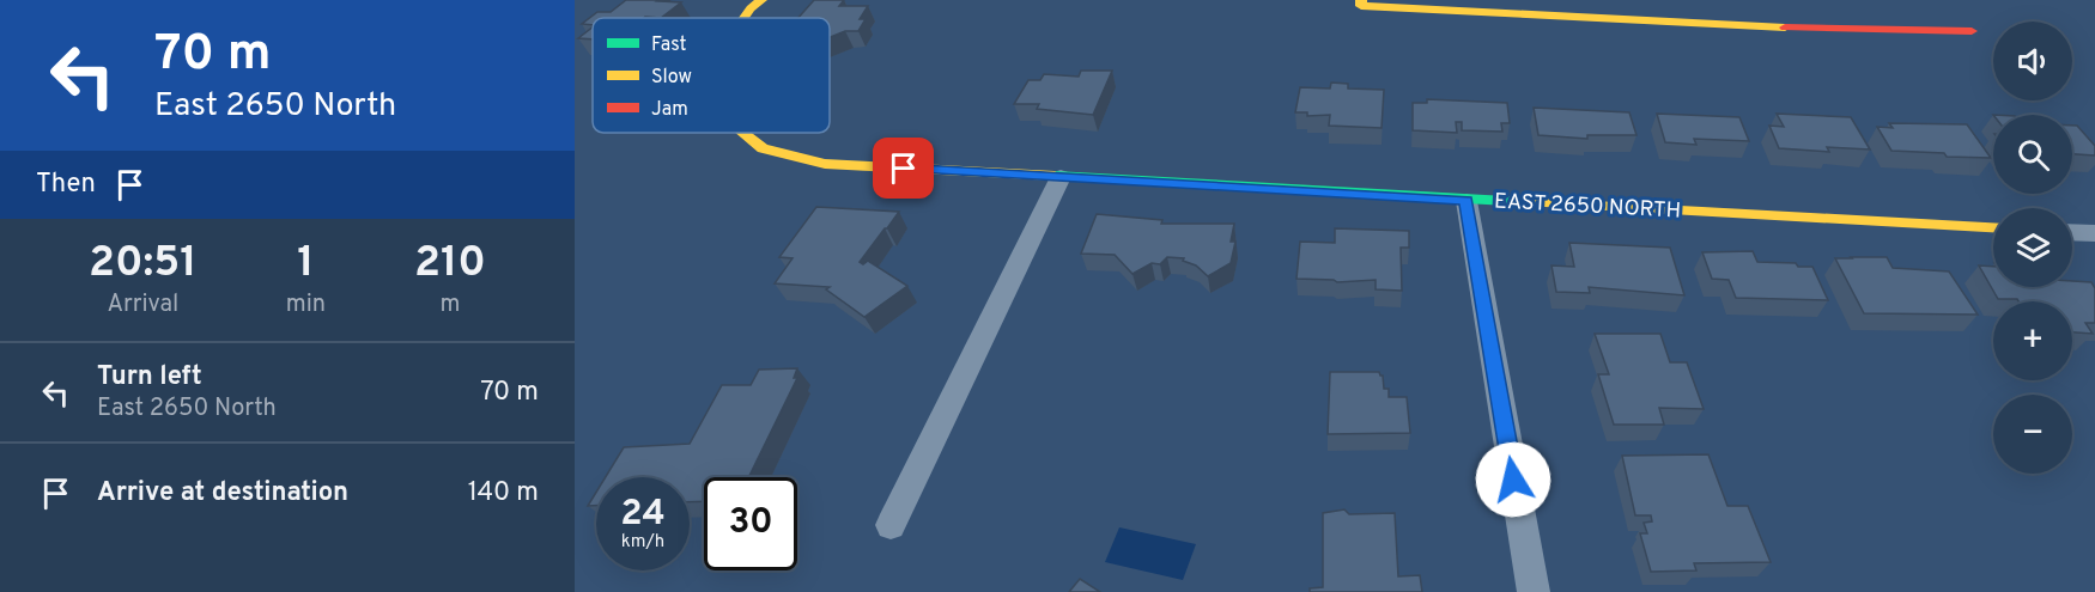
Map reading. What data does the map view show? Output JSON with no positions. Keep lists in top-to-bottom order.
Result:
{
  "streets": {
    "street": ["EAST 2650 NORTH"]
  },
  "legend": ["Fast", "Slow", "Jam"],
  "page": {
    "turn": ["70 m", "East 2650 North"],
    "map_buttons": ["+", "−"],
    "then": "Then",
    "eta": [
      "20:51",
      "Arrival",
      "1",
      "min",
      "210",
      "m"
    ],
    "list": [
      {
        "name": "Turn left",
        "note": "East 2650 North",
        "value": "70 m"
      },
      {
        "name": "Arrive at destination",
        "value": "140 m"
      }
    ],
    "speed": "24 km/h",
    "limit": "30"
  }
}
